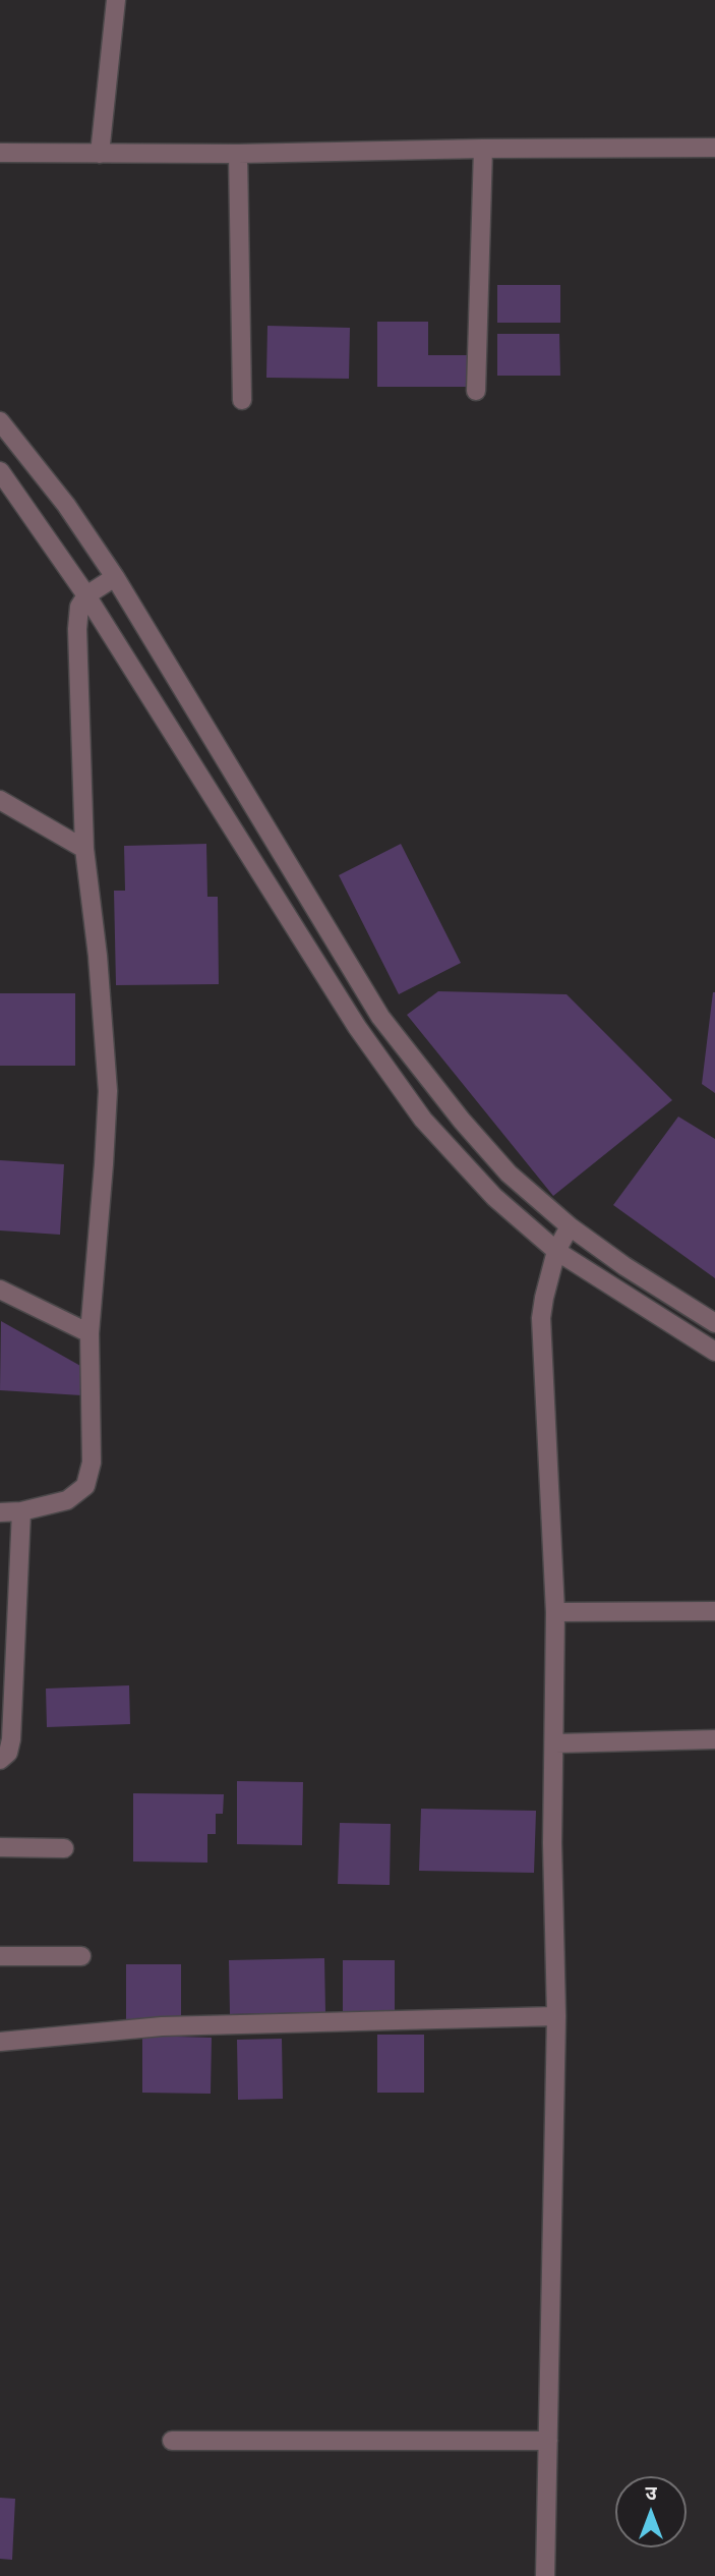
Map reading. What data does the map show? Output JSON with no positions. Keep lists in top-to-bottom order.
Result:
{
  "north": "top"
}
